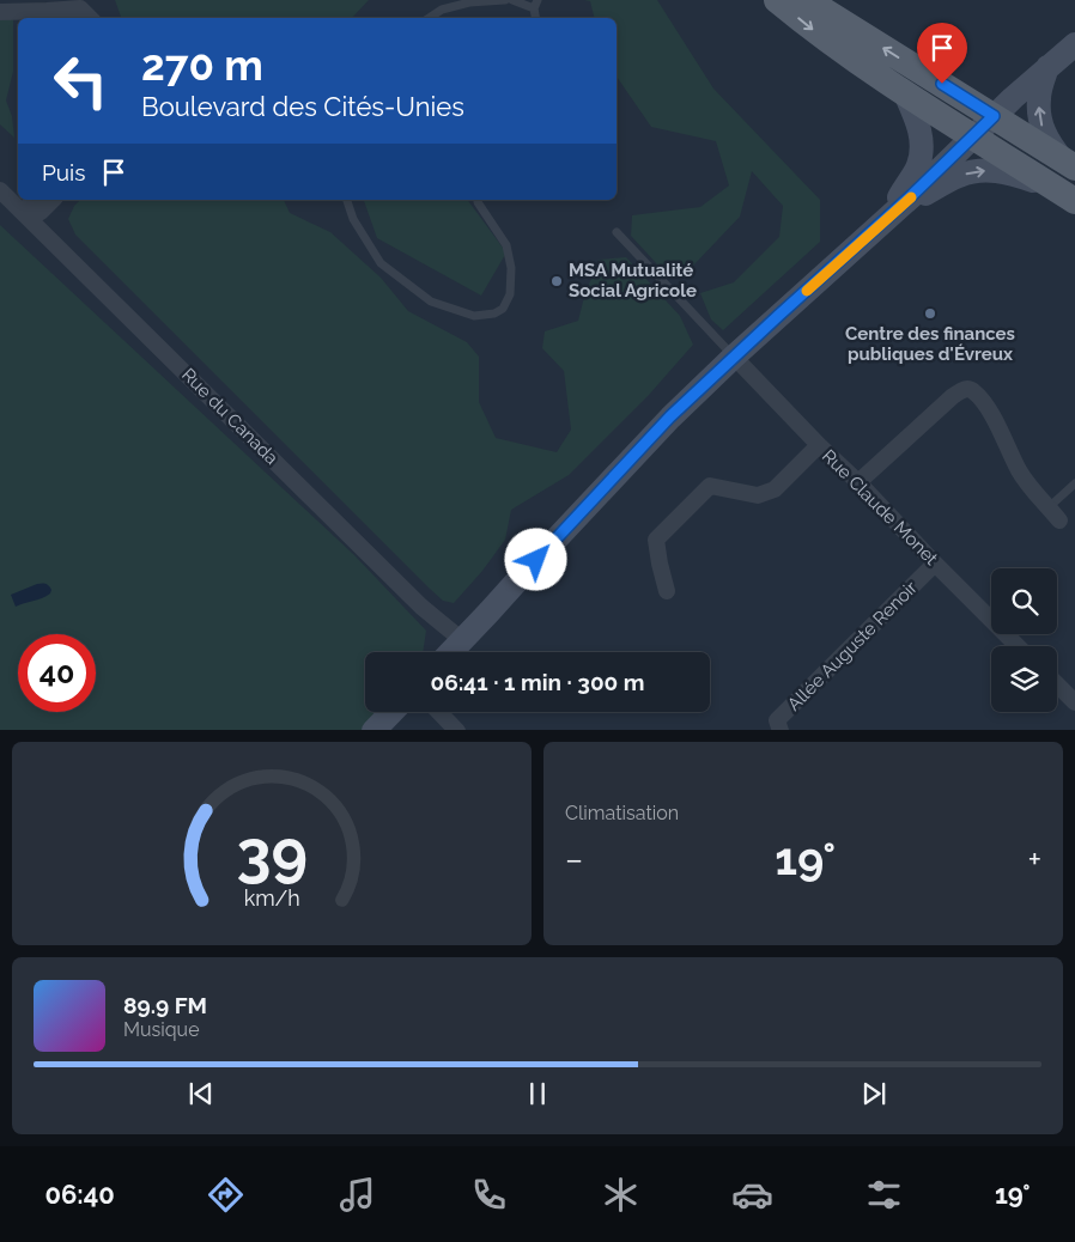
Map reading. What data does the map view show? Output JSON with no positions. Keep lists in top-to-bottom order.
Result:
{
  "streets": {
    "street": ["Rue du Canada", "Rue Claude Monet", "Allée Auguste Renoir"]
  },
  "crossings": [
    ["Rue Claude Monet", "Allée Auguste Renoir"]
  ],
  "places": ["MSA Mutualité Social Agricole", "Centre des finances publiques d'Évreux"],
  "page": {
    "turn": ["270 m", "Boulevard des Cités-Unies"],
    "then": "Puis",
    "limit": "40",
    "trip": "06:41 · 1 min · 300 m",
    "tile": "Climatisation",
    "heat": ["−", "19°", "+"],
    "song": ["89.9 FM", "Musique"],
    "tabs": ["06:40", "19°"],
    "gauge": ["39", "km/h"]
  }
}
